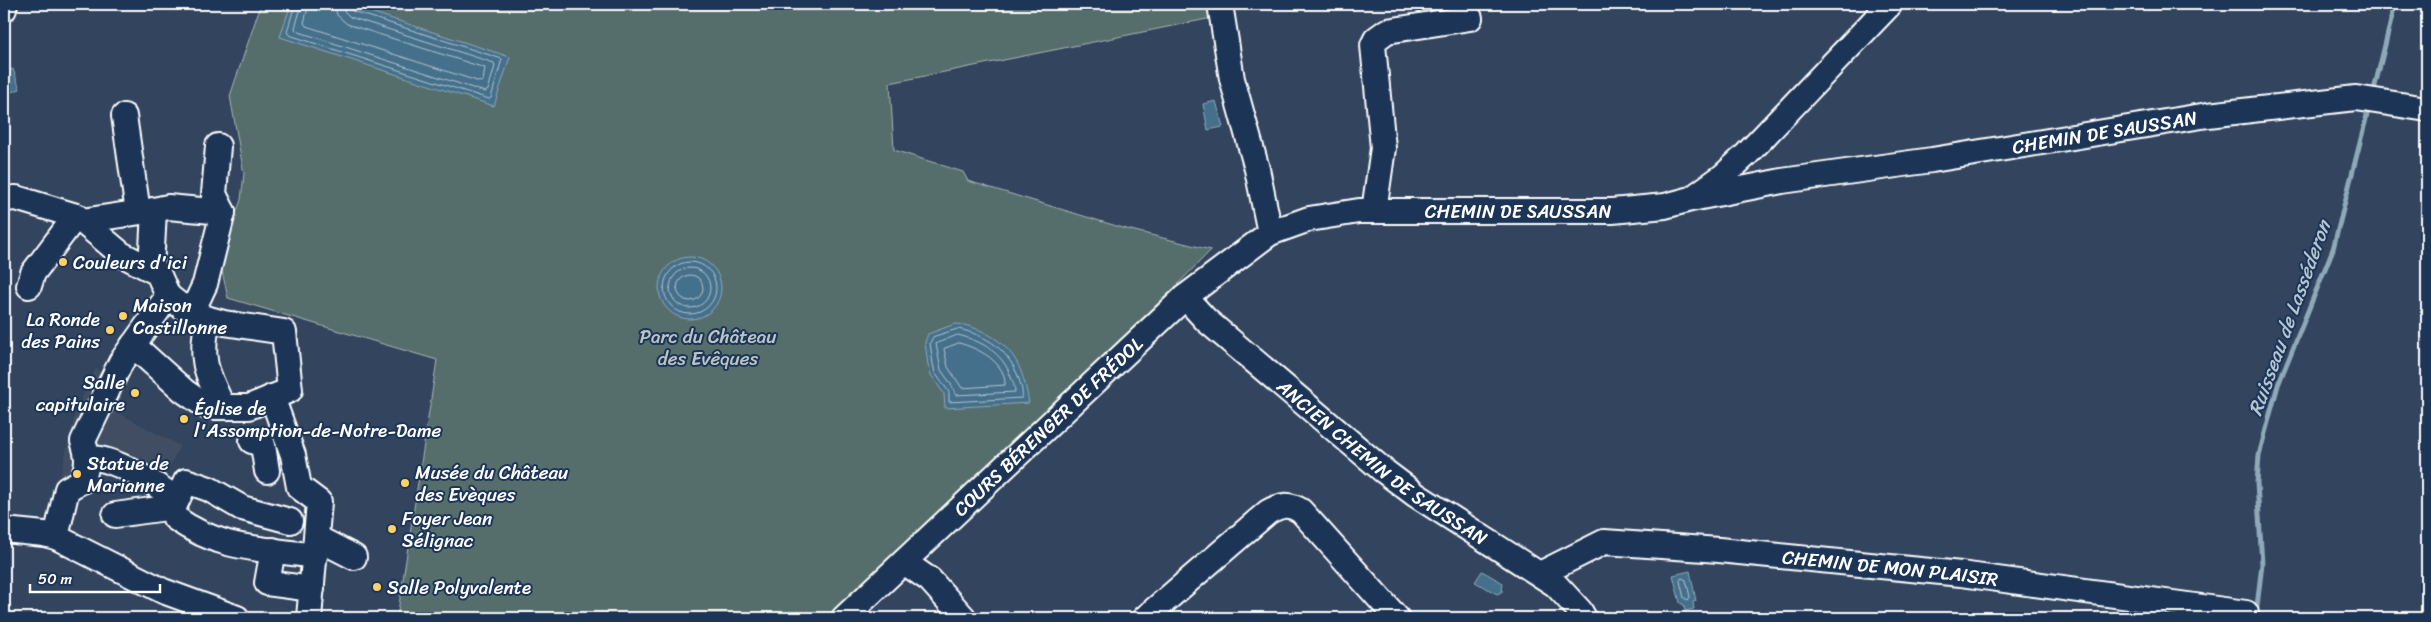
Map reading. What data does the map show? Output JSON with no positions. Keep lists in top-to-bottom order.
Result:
{
  "streets": {
    "street": [
      "CHEMIN DE SAUSSAN",
      "COURS BÉRENGER DE FRÉDOL",
      "ANCIEN CHEMIN DE SAUSSAN",
      "CHEMIN DE MON PLAISIR"
    ]
  },
  "crossings": [
    ["CHEMIN DE SAUSSAN", "COURS BÉRENGER DE FRÉDOL"],
    ["COURS BÉRENGER DE FRÉDOL", "ANCIEN CHEMIN DE SAUSSAN"],
    ["ANCIEN CHEMIN DE SAUSSAN", "CHEMIN DE MON PLAISIR"]
  ],
  "water": ["Ruisseau de Lasséderon"],
  "parks": ["Parc du Château des Evêques"],
  "places": [
    "Couleurs d'ici",
    "Maison Castillonne",
    "La Ronde des Pains",
    "Salle capitulaire",
    "Église de l'Assomption-de-Notre-Dame",
    "Statue de Marianne",
    "Musée du Château des Evèques",
    "Foyer Jean Sélignac",
    "Salle Polyvalente"
  ],
  "scale_bar": "50 m"
}
